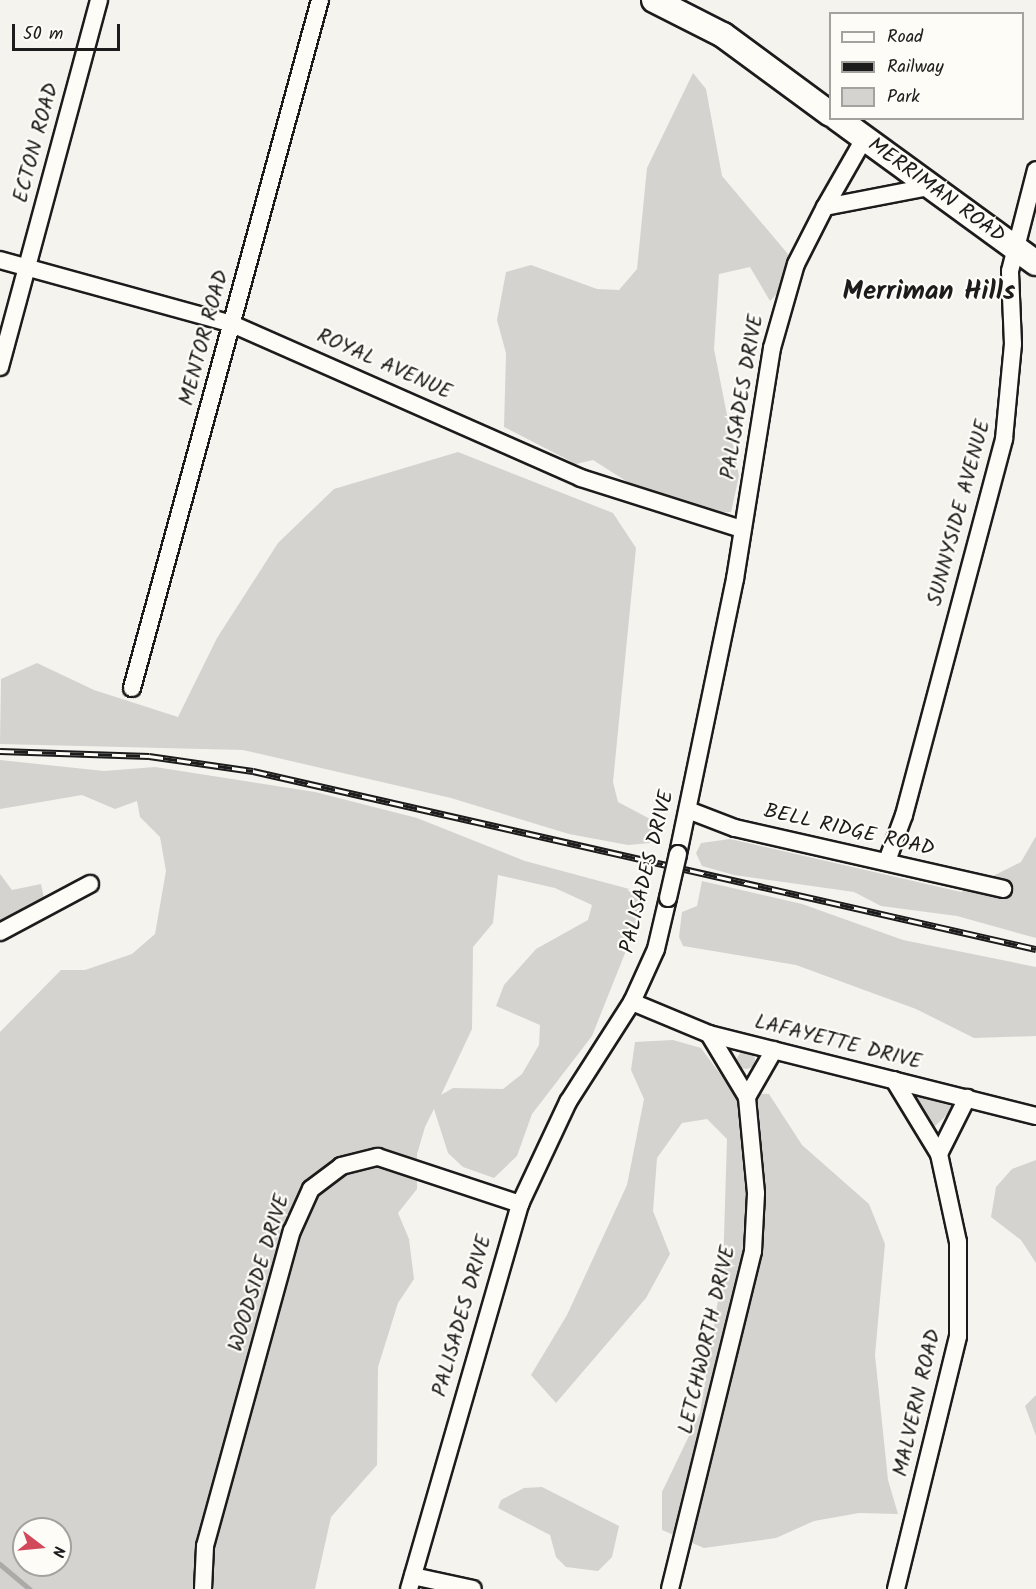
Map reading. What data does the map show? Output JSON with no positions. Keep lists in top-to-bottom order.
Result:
{
  "streets": {
    "main road": ["MERRIMAN ROAD"],
    "street": [
      "ECTON ROAD",
      "MENTOR ROAD",
      "ROYAL AVENUE",
      "PALISADES DRIVE",
      "SUNNYSIDE AVENUE",
      "BELL RIDGE ROAD",
      "LAFAYETTE DRIVE",
      "WOODSIDE DRIVE",
      "LETCHWORTH DRIVE",
      "MALVERN ROAD"
    ]
  },
  "crossings": [
    ["ECTON ROAD", "ROYAL AVENUE"],
    ["MERRIMAN ROAD", "PALISADES DRIVE"],
    ["MERRIMAN ROAD", "SUNNYSIDE AVENUE"],
    ["MENTOR ROAD", "ROYAL AVENUE"],
    ["ROYAL AVENUE", "PALISADES DRIVE"],
    ["PALISADES DRIVE", "BELL RIDGE ROAD"],
    ["PALISADES DRIVE", "LAFAYETTE DRIVE"],
    ["PALISADES DRIVE", "WOODSIDE DRIVE"],
    ["SUNNYSIDE AVENUE", "BELL RIDGE ROAD"],
    ["LAFAYETTE DRIVE", "LETCHWORTH DRIVE"],
    ["LAFAYETTE DRIVE", "MALVERN ROAD"]
  ],
  "districts": ["Merriman Hills"],
  "legend": ["Road", "Railway", "Park"],
  "scale_bar": "50 m",
  "north": "right"
}
